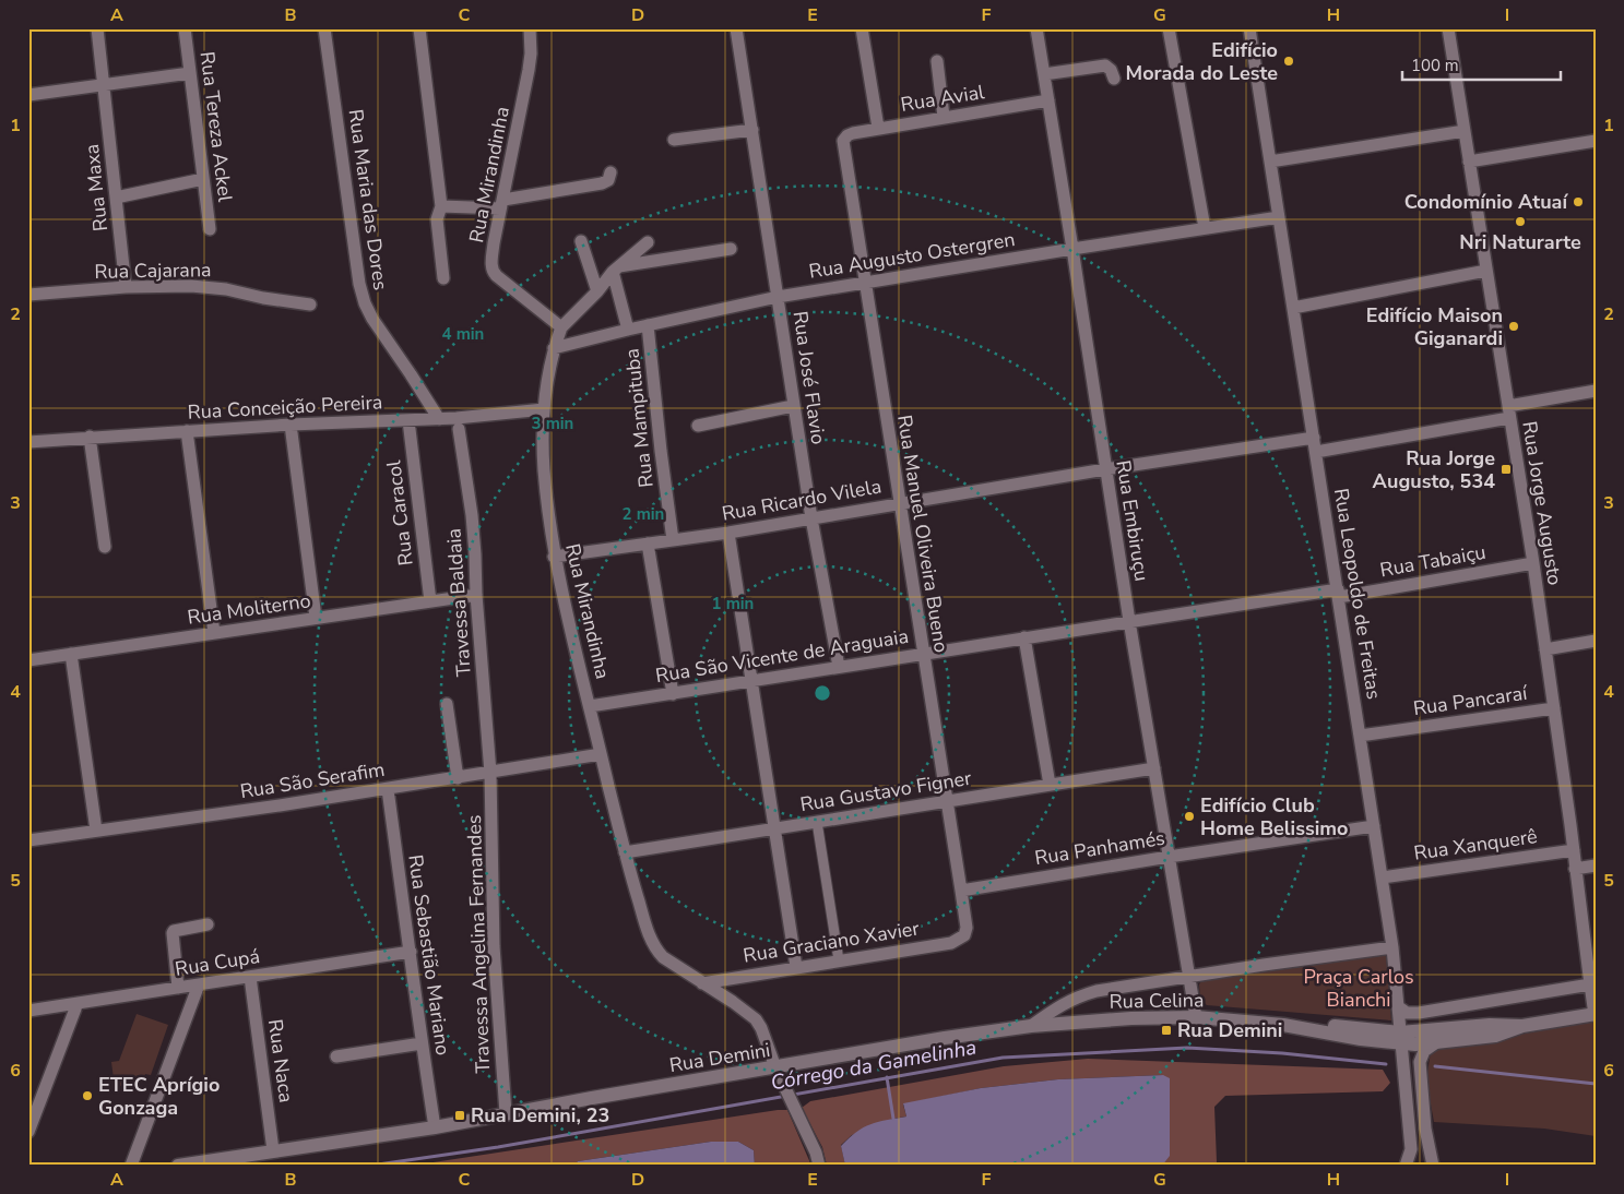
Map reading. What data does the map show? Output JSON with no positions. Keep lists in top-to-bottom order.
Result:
{
  "streets": {
    "street": [
      "Rua Avial",
      "Rua Tereza Ackel",
      "Rua Mirandinha",
      "Rua Maxa",
      "Rua Maria das Dores",
      "Rua Augusto Ostergren",
      "Rua Cajarana",
      "Rua José Flavio",
      "Rua Conceição Pereira",
      "Rua Mampituba",
      "Rua Ricardo Vilela",
      "Rua Jorge Augusto",
      "Rua Caracol",
      "Rua Embiruçu",
      "Rua Manuel Oliveira Bueno",
      "Rua Tabaiçu",
      "Rua Leopoldo de Freitas",
      "Travessa Baldaia",
      "Rua Moliterno",
      "Rua São Vicente de Araguaia",
      "Rua Pancaraí",
      "Rua São Serafim",
      "Rua Gustavo Figner",
      "Rua Xanquerê",
      "Rua Panhamés",
      "Rua Graciano Xavier",
      "Travessa Angelina Fernandes",
      "Rua Sebastião Mariano",
      "Rua Cupá",
      "Rua Celina",
      "Rua Demini",
      "Rua Naca"
    ]
  },
  "crossings": [
    ["Rua Avial", "Rua Embiruçu"],
    ["Rua Avial", "Rua Manuel Oliveira Bueno"],
    ["Rua Mirandinha", "Rua Augusto Ostergren"],
    ["Rua Mirandinha", "Rua Conceição Pereira"],
    ["Rua Mirandinha", "Rua Ricardo Vilela"],
    ["Rua Mirandinha", "Rua São Vicente de Araguaia"],
    ["Rua Mirandinha", "Rua São Serafim"],
    ["Rua Mirandinha", "Rua Gustavo Figner"],
    ["Rua Mirandinha", "Rua Graciano Xavier"],
    ["Rua Mirandinha", "Rua Demini"],
    ["Rua Maxa", "Rua Cajarana"],
    ["Rua Maria das Dores", "Rua Conceição Pereira"],
    ["Rua Augusto Ostergren", "Rua José Flavio"],
    ["Rua Augusto Ostergren", "Rua Mampituba"],
    ["Rua Augusto Ostergren", "Rua Embiruçu"],
    ["Rua Augusto Ostergren", "Rua Manuel Oliveira Bueno"],
    ["Rua Augusto Ostergren", "Rua Leopoldo de Freitas"],
    ["Rua José Flavio", "Rua Ricardo Vilela"],
    ["Rua José Flavio", "Rua São Vicente de Araguaia"],
    ["Rua Conceição Pereira", "Rua Caracol"],
    ["Rua Mampituba", "Rua Ricardo Vilela"],
    ["Rua Ricardo Vilela", "Rua Embiruçu"],
    ["Rua Ricardo Vilela", "Rua Manuel Oliveira Bueno"],
    ["Rua Ricardo Vilela", "Rua Leopoldo de Freitas"],
    ["Rua Jorge Augusto", "Rua Tabaiçu"],
    ["Rua Jorge Augusto", "Rua Pancaraí"],
    ["Rua Jorge Augusto", "Rua Xanquerê"],
    ["Rua Jorge Augusto", "Rua Celina"],
    ["Rua Caracol", "Rua Moliterno"],
    ["Rua Embiruçu", "Rua São Vicente de Araguaia"],
    ["Rua Embiruçu", "Rua Gustavo Figner"],
    ["Rua Embiruçu", "Rua Panhamés"],
    ["Rua Embiruçu", "Rua Celina"],
    ["Rua Embiruçu", "Rua Demini"],
    ["Rua Manuel Oliveira Bueno", "Rua São Vicente de Araguaia"],
    ["Rua Manuel Oliveira Bueno", "Rua Gustavo Figner"],
    ["Rua Manuel Oliveira Bueno", "Rua Panhamés"],
    ["Rua Manuel Oliveira Bueno", "Rua Graciano Xavier"],
    ["Rua Tabaiçu", "Rua Leopoldo de Freitas"],
    ["Rua Tabaiçu", "Rua São Vicente de Araguaia"],
    ["Rua Leopoldo de Freitas", "Rua São Vicente de Araguaia"],
    ["Rua Leopoldo de Freitas", "Rua Pancaraí"],
    ["Rua Leopoldo de Freitas", "Rua Xanquerê"],
    ["Rua Leopoldo de Freitas", "Rua Panhamés"],
    ["Rua Leopoldo de Freitas", "Rua Celina"],
    ["Rua Leopoldo de Freitas", "Rua Demini"],
    ["Travessa Baldaia", "Rua Moliterno"],
    ["Travessa Baldaia", "Rua São Serafim"],
    ["Travessa Baldaia", "Travessa Angelina Fernandes"],
    ["Rua São Serafim", "Travessa Angelina Fernandes"],
    ["Rua São Serafim", "Rua Sebastião Mariano"],
    ["Travessa Angelina Fernandes", "Rua Demini"],
    ["Rua Sebastião Mariano", "Rua Cupá"],
    ["Rua Sebastião Mariano", "Rua Demini"],
    ["Rua Cupá", "Rua Naca"],
    ["Rua Celina", "Rua Demini"],
    ["Rua Demini", "Rua Naca"]
  ],
  "water": ["Córrego da Gamelinha"],
  "parks": ["Praça Carlos Bianchi"],
  "places": {
    "other": [
      "Edifício Morada do Leste",
      "Condomínio Atuaí",
      "Nri Naturarte",
      "Edifício Maison Giganardi",
      "Edifício Club Home Belissimo",
      "ETEC Aprígio Gonzaga"
    ],
    "transit": ["Rua Jorge Augusto, 534", "Rua Demini", "Rua Demini, 23"]
  },
  "scale_bar": "100 m",
  "grid": {
    "columns": [
      "A",
      "B",
      "C",
      "D",
      "E",
      "F",
      "G",
      "H",
      "I"
    ],
    "rows": [
      "1",
      "2",
      "3",
      "4",
      "5",
      "6"
    ]
  },
  "rings": [
    "4 min",
    "3 min",
    "2 min",
    "1 min"
  ]
}
